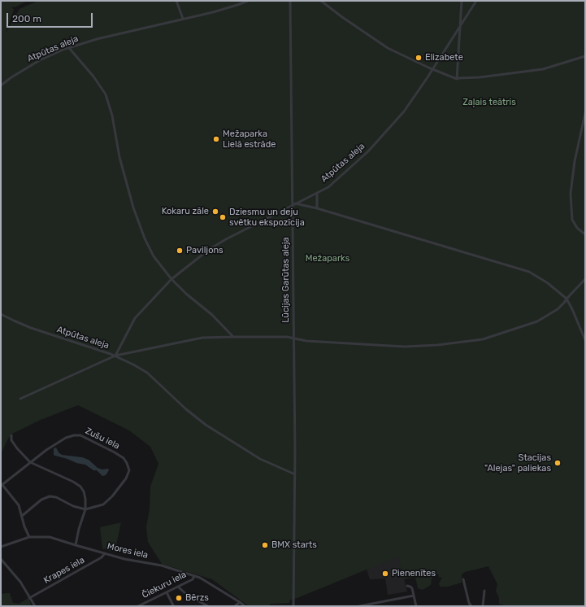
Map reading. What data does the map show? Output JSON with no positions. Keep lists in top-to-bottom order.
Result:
{
  "streets": {
    "street": [
      "Atpūtas aleja",
      "Lūcijas Garūtas aleja",
      "Zušu iela",
      "Mores iela",
      "Krapes iela",
      "Čiekuru iela"
    ]
  },
  "crossings": [
    ["Atpūtas aleja", "Lūcijas Garūtas aleja"],
    ["Mores iela", "Krapes iela"],
    ["Mores iela", "Čiekuru iela"]
  ],
  "parks": ["Zaļais teātris", "Mežaparks"],
  "places": [
    "Elizabete",
    "Mežaparka Lielā estrāde",
    "Kokaru zāle",
    "Dziesmu un deju svētku ekspozīcija",
    "Paviljons",
    "Stacijas \"Alejas\" paliekas",
    "BMX starts",
    "Pienenītes",
    "Bērzs"
  ],
  "scale_bar": "200 m"
}
